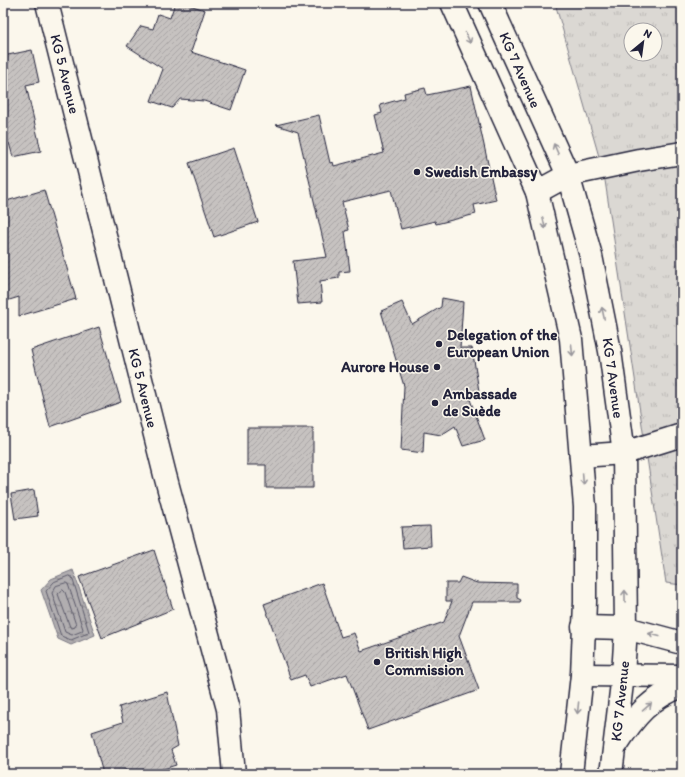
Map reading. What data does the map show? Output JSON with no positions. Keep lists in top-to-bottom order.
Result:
{
  "streets": {
    "main road": ["KG 7 Avenue", "KG 5 Avenue"]
  },
  "places": [
    "Swedish Embassy",
    "Delegation of the European Union",
    "Aurore House",
    "Ambassade de Suède",
    "British High Commission"
  ],
  "north": "top right"
}
